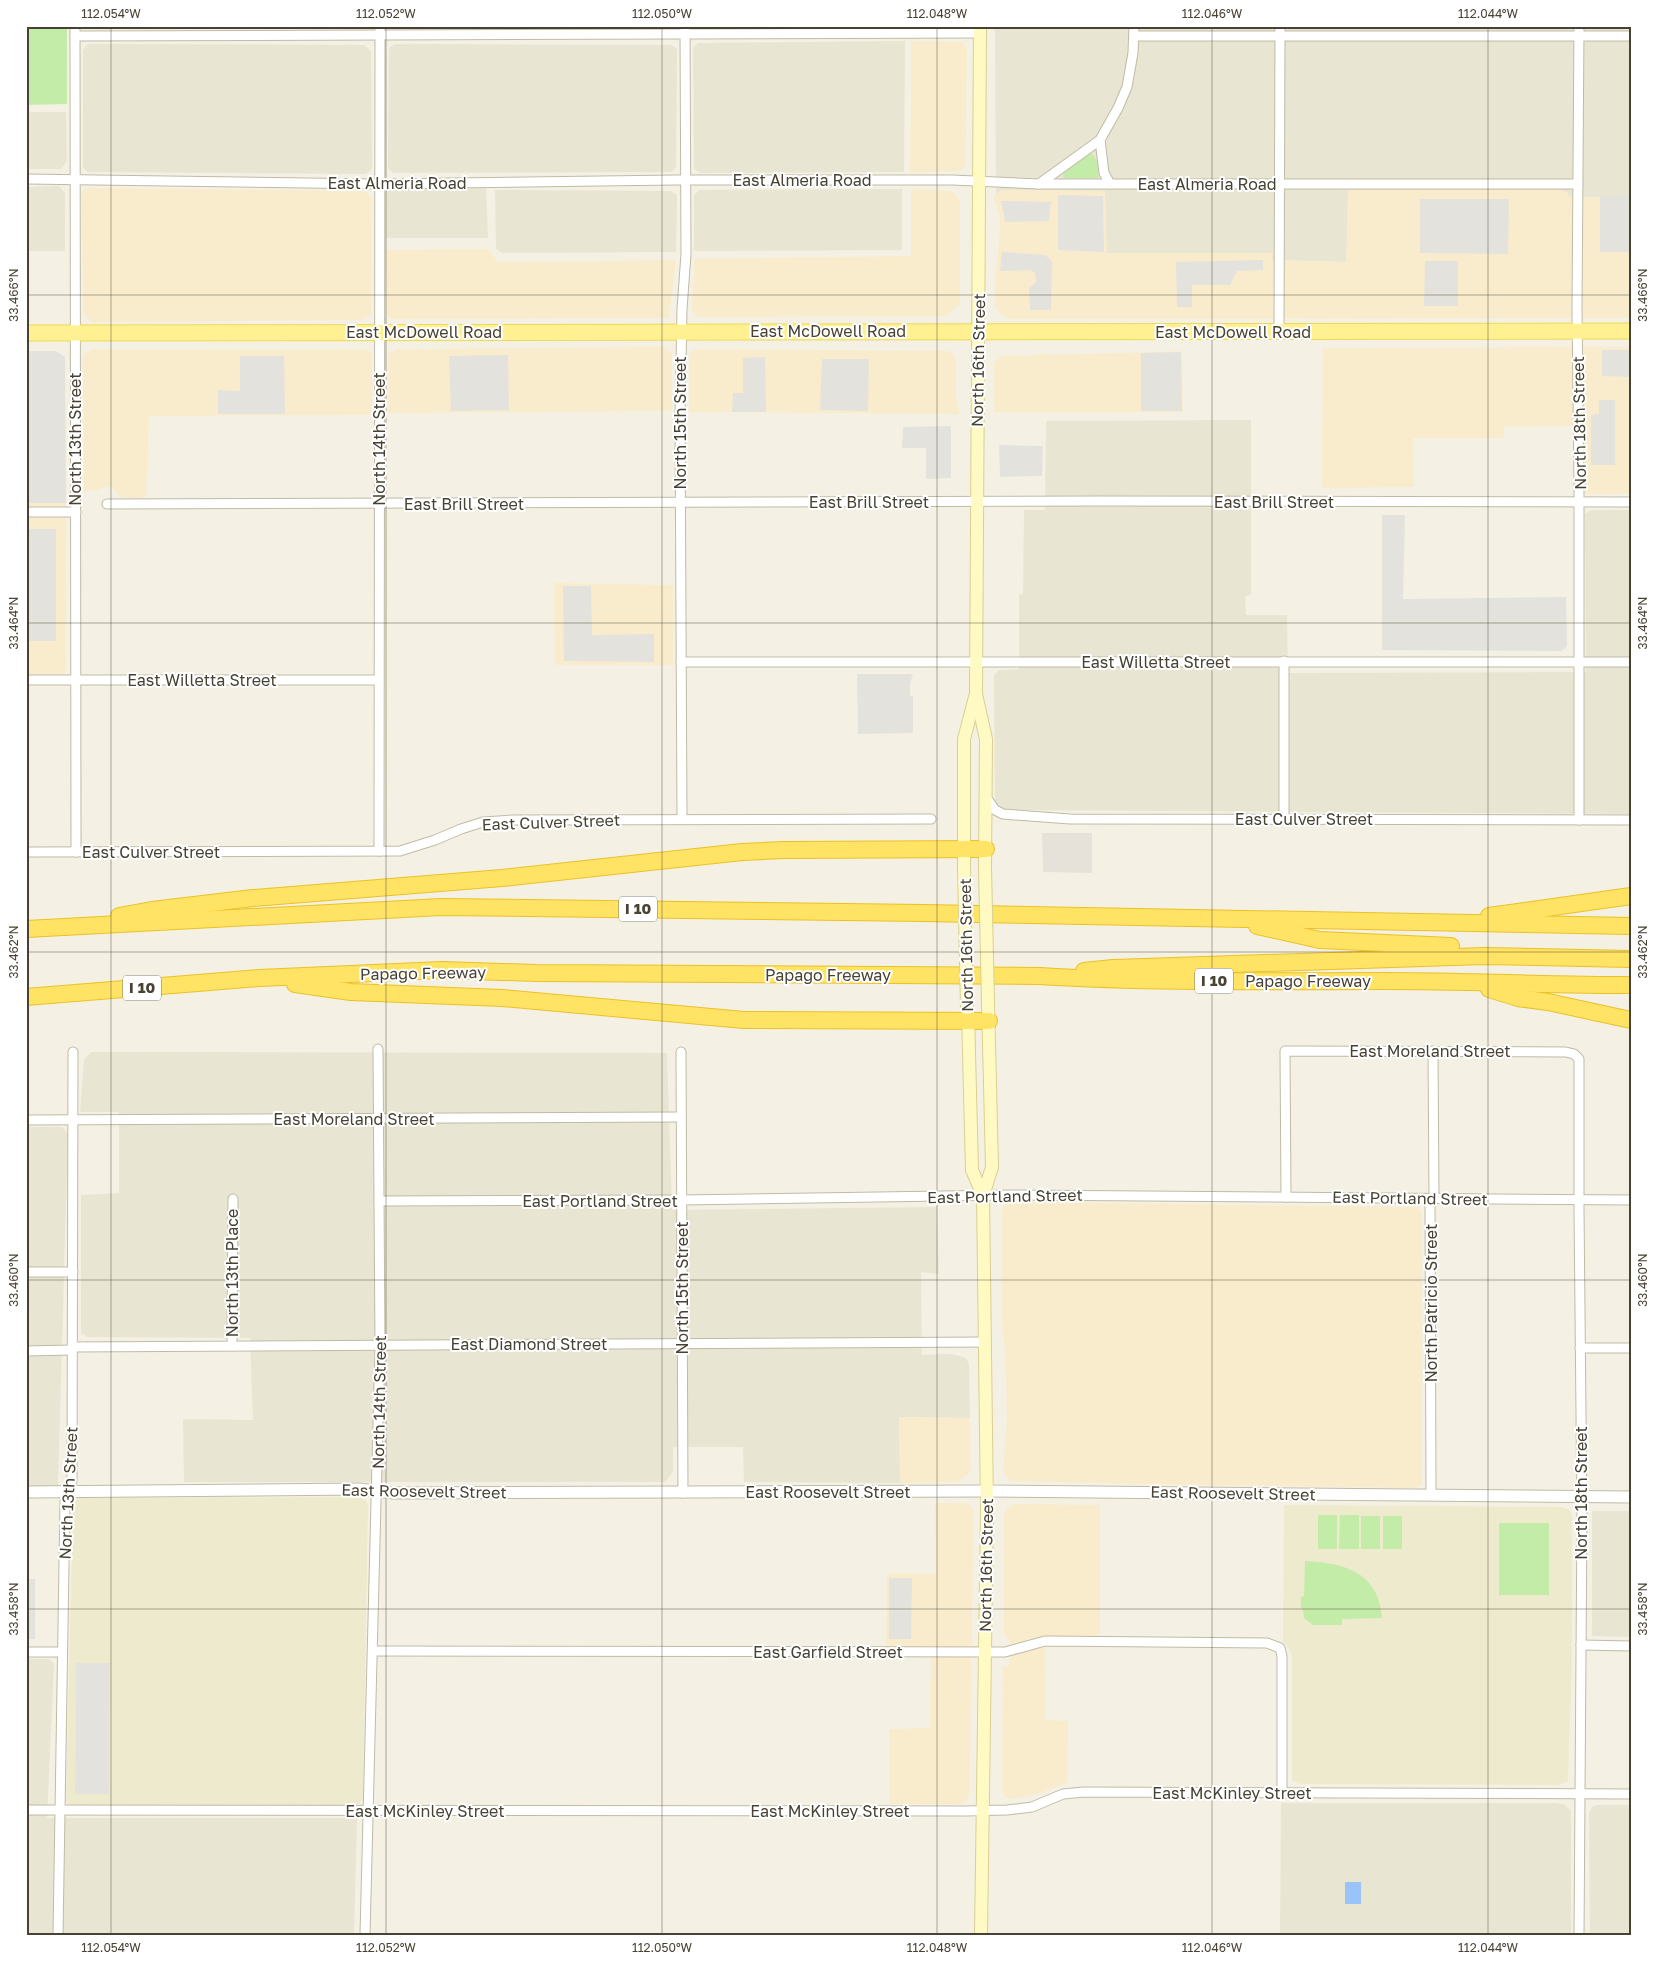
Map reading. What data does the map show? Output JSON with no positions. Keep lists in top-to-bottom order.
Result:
{
  "streets": {
    "highway": ["I 10", "Papago Freeway"],
    "main road": ["East McDowell Road", "North 16th Street"],
    "street": [
      "East Almeria Road",
      "North 15th Street",
      "North 18th Street",
      "North 13th Street",
      "North 14th Street",
      "East Brill Street",
      "East Willetta Street",
      "East Culver Street",
      "East Moreland Street",
      "East Portland Street",
      "North 13th Place",
      "North Patricio Street",
      "East Diamond Street",
      "East Roosevelt Street",
      "East Garfield Street",
      "East McKinley Street"
    ]
  },
  "crossings": [
    ["East Almeria Road", "North 16th Street"],
    ["East Almeria Road", "North 15th Street"],
    ["East Almeria Road", "North 18th Street"],
    ["East Almeria Road", "North 13th Street"],
    ["East Almeria Road", "North 14th Street"],
    ["East McDowell Road", "North 16th Street"],
    ["East McDowell Road", "North 15th Street"],
    ["East McDowell Road", "North 18th Street"],
    ["East McDowell Road", "North 13th Street"],
    ["East McDowell Road", "North 14th Street"],
    ["North 16th Street", "East Brill Street"],
    ["North 16th Street", "East Willetta Street"],
    ["North 16th Street", "East Culver Street"],
    ["North 16th Street", "East Portland Street"],
    ["North 16th Street", "East Diamond Street"],
    ["North 16th Street", "East Roosevelt Street"],
    ["North 16th Street", "East Garfield Street"],
    ["North 16th Street", "East McKinley Street"],
    ["North 15th Street", "East Brill Street"],
    ["North 15th Street", "East Willetta Street"],
    ["North 15th Street", "East Culver Street"],
    ["North 15th Street", "East Moreland Street"],
    ["North 15th Street", "East Portland Street"],
    ["North 15th Street", "East Diamond Street"],
    ["North 15th Street", "East Roosevelt Street"],
    ["North 18th Street", "East Brill Street"],
    ["North 18th Street", "East Willetta Street"],
    ["North 18th Street", "East Culver Street"],
    ["North 18th Street", "East Moreland Street"],
    ["North 18th Street", "East Portland Street"],
    ["North 18th Street", "East Roosevelt Street"],
    ["North 18th Street", "East McKinley Street"],
    ["North 13th Street", "East Willetta Street"],
    ["North 13th Street", "East Culver Street"],
    ["North 13th Street", "East Moreland Street"],
    ["North 13th Street", "East Diamond Street"],
    ["North 13th Street", "East Roosevelt Street"],
    ["North 13th Street", "East McKinley Street"],
    ["North 14th Street", "East Brill Street"],
    ["North 14th Street", "East Willetta Street"],
    ["North 14th Street", "East Culver Street"],
    ["North 14th Street", "East Moreland Street"],
    ["North 14th Street", "East Portland Street"],
    ["North 14th Street", "East Diamond Street"],
    ["North 14th Street", "East Roosevelt Street"],
    ["North 14th Street", "East Garfield Street"],
    ["North 14th Street", "East McKinley Street"],
    ["East Moreland Street", "East Portland Street"],
    ["East Moreland Street", "North Patricio Street"],
    ["East Portland Street", "North Patricio Street"],
    ["North 13th Place", "East Diamond Street"],
    ["North Patricio Street", "East Roosevelt Street"],
    ["East Garfield Street", "East McKinley Street"]
  ],
  "coordinates": [
    "112.054°W",
    "112.052°W",
    "112.050°W",
    "112.048°W",
    "112.046°W",
    "112.044°W",
    "33.466°N",
    "33.464°N",
    "33.462°N",
    "33.460°N",
    "33.458°N"
  ]
}
